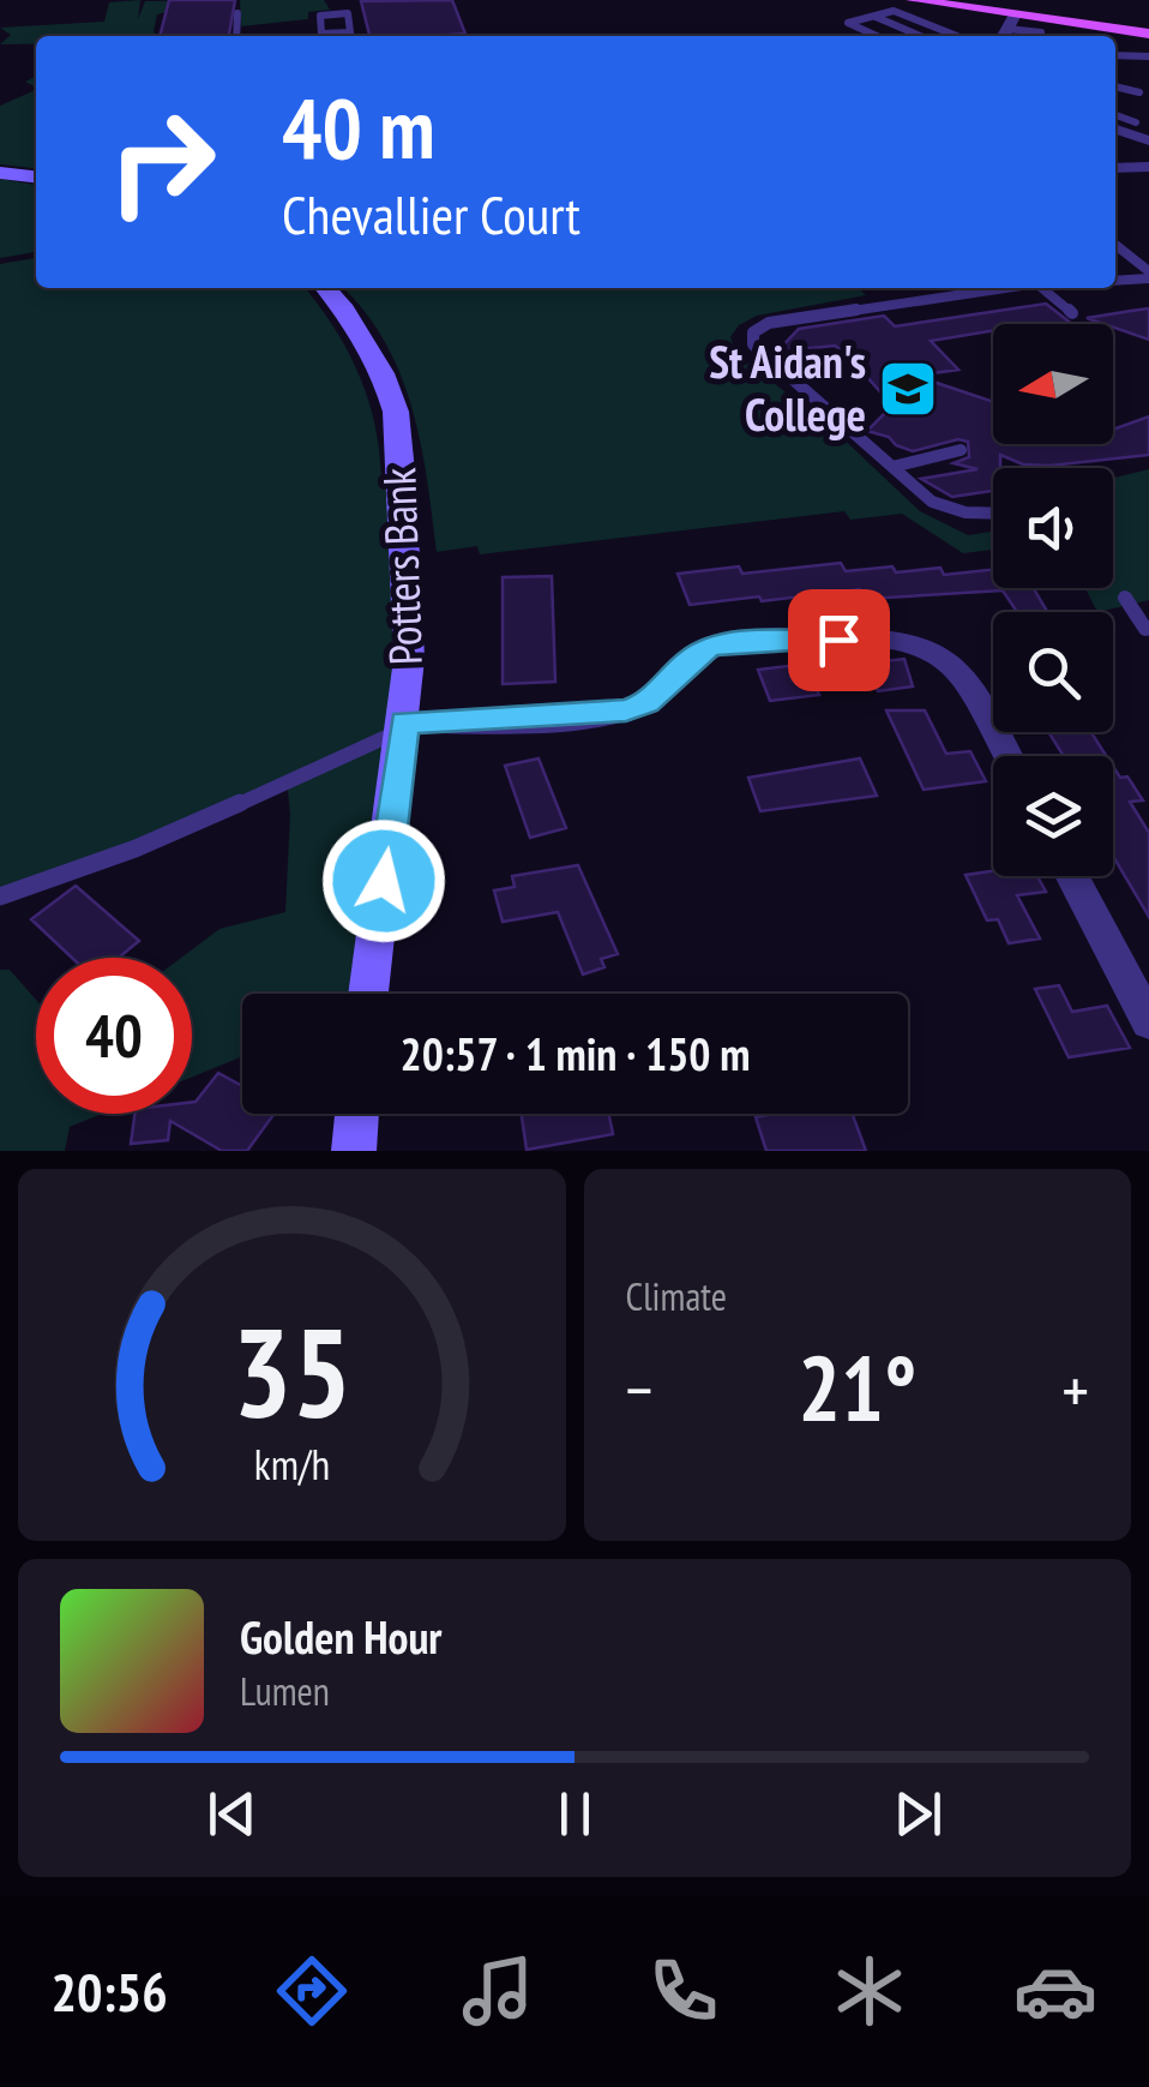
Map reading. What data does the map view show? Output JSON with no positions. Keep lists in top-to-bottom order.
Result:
{
  "streets": {
    "street": ["Potters Bank"]
  },
  "places": {
    "school or university": ["St Aidan's College"]
  },
  "north": "left",
  "page": {
    "turn": ["40 m", "Chevallier Court"],
    "limit": "40",
    "trip": "20:57 · 1 min · 150 m",
    "tile": "Climate",
    "heat": ["−", "21°", "+"],
    "song": ["Golden Hour", "Lumen"],
    "tabs": "20:56",
    "gauge": ["35", "km/h"]
  }
}
